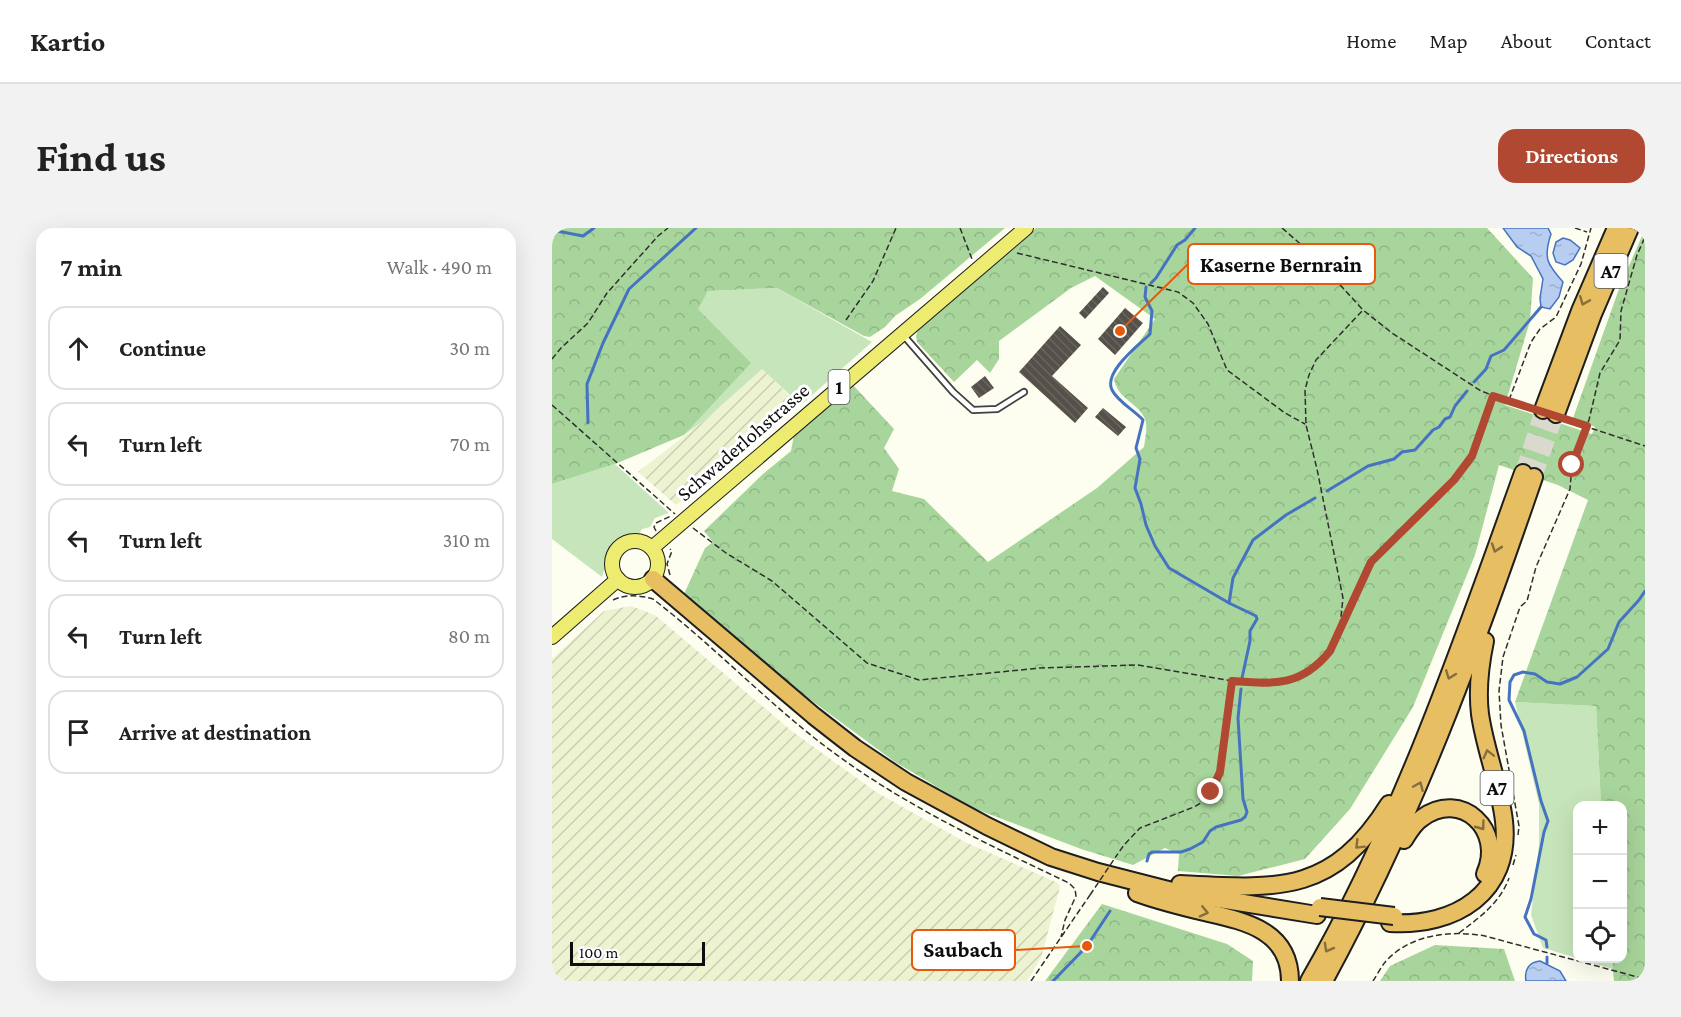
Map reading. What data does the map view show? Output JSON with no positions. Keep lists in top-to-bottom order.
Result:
{
  "streets": {
    "highway": ["A7"],
    "main road": ["1", "Schwaderlohstrasse"]
  },
  "places": ["Kaserne Bernrain", "Saubach"],
  "scale_bar": "100 m",
  "page": {
    "header": "Kartio",
    "nav": [
      "Home",
      "Map",
      "About",
      "Contact"
    ],
    "buttons": "Directions",
    "title": "Find us",
    "heading": ["7 min", "Walk · 490 m"],
    "list": [
      ["Continue", "30 m"],
      ["Turn left", "70 m"],
      ["Turn left", "310 m"],
      ["Turn left", "80 m"],
      "Arrive at destination"
    ],
    "map_buttons": ["+", "−"],
    "scale": "100 m"
  }
}
